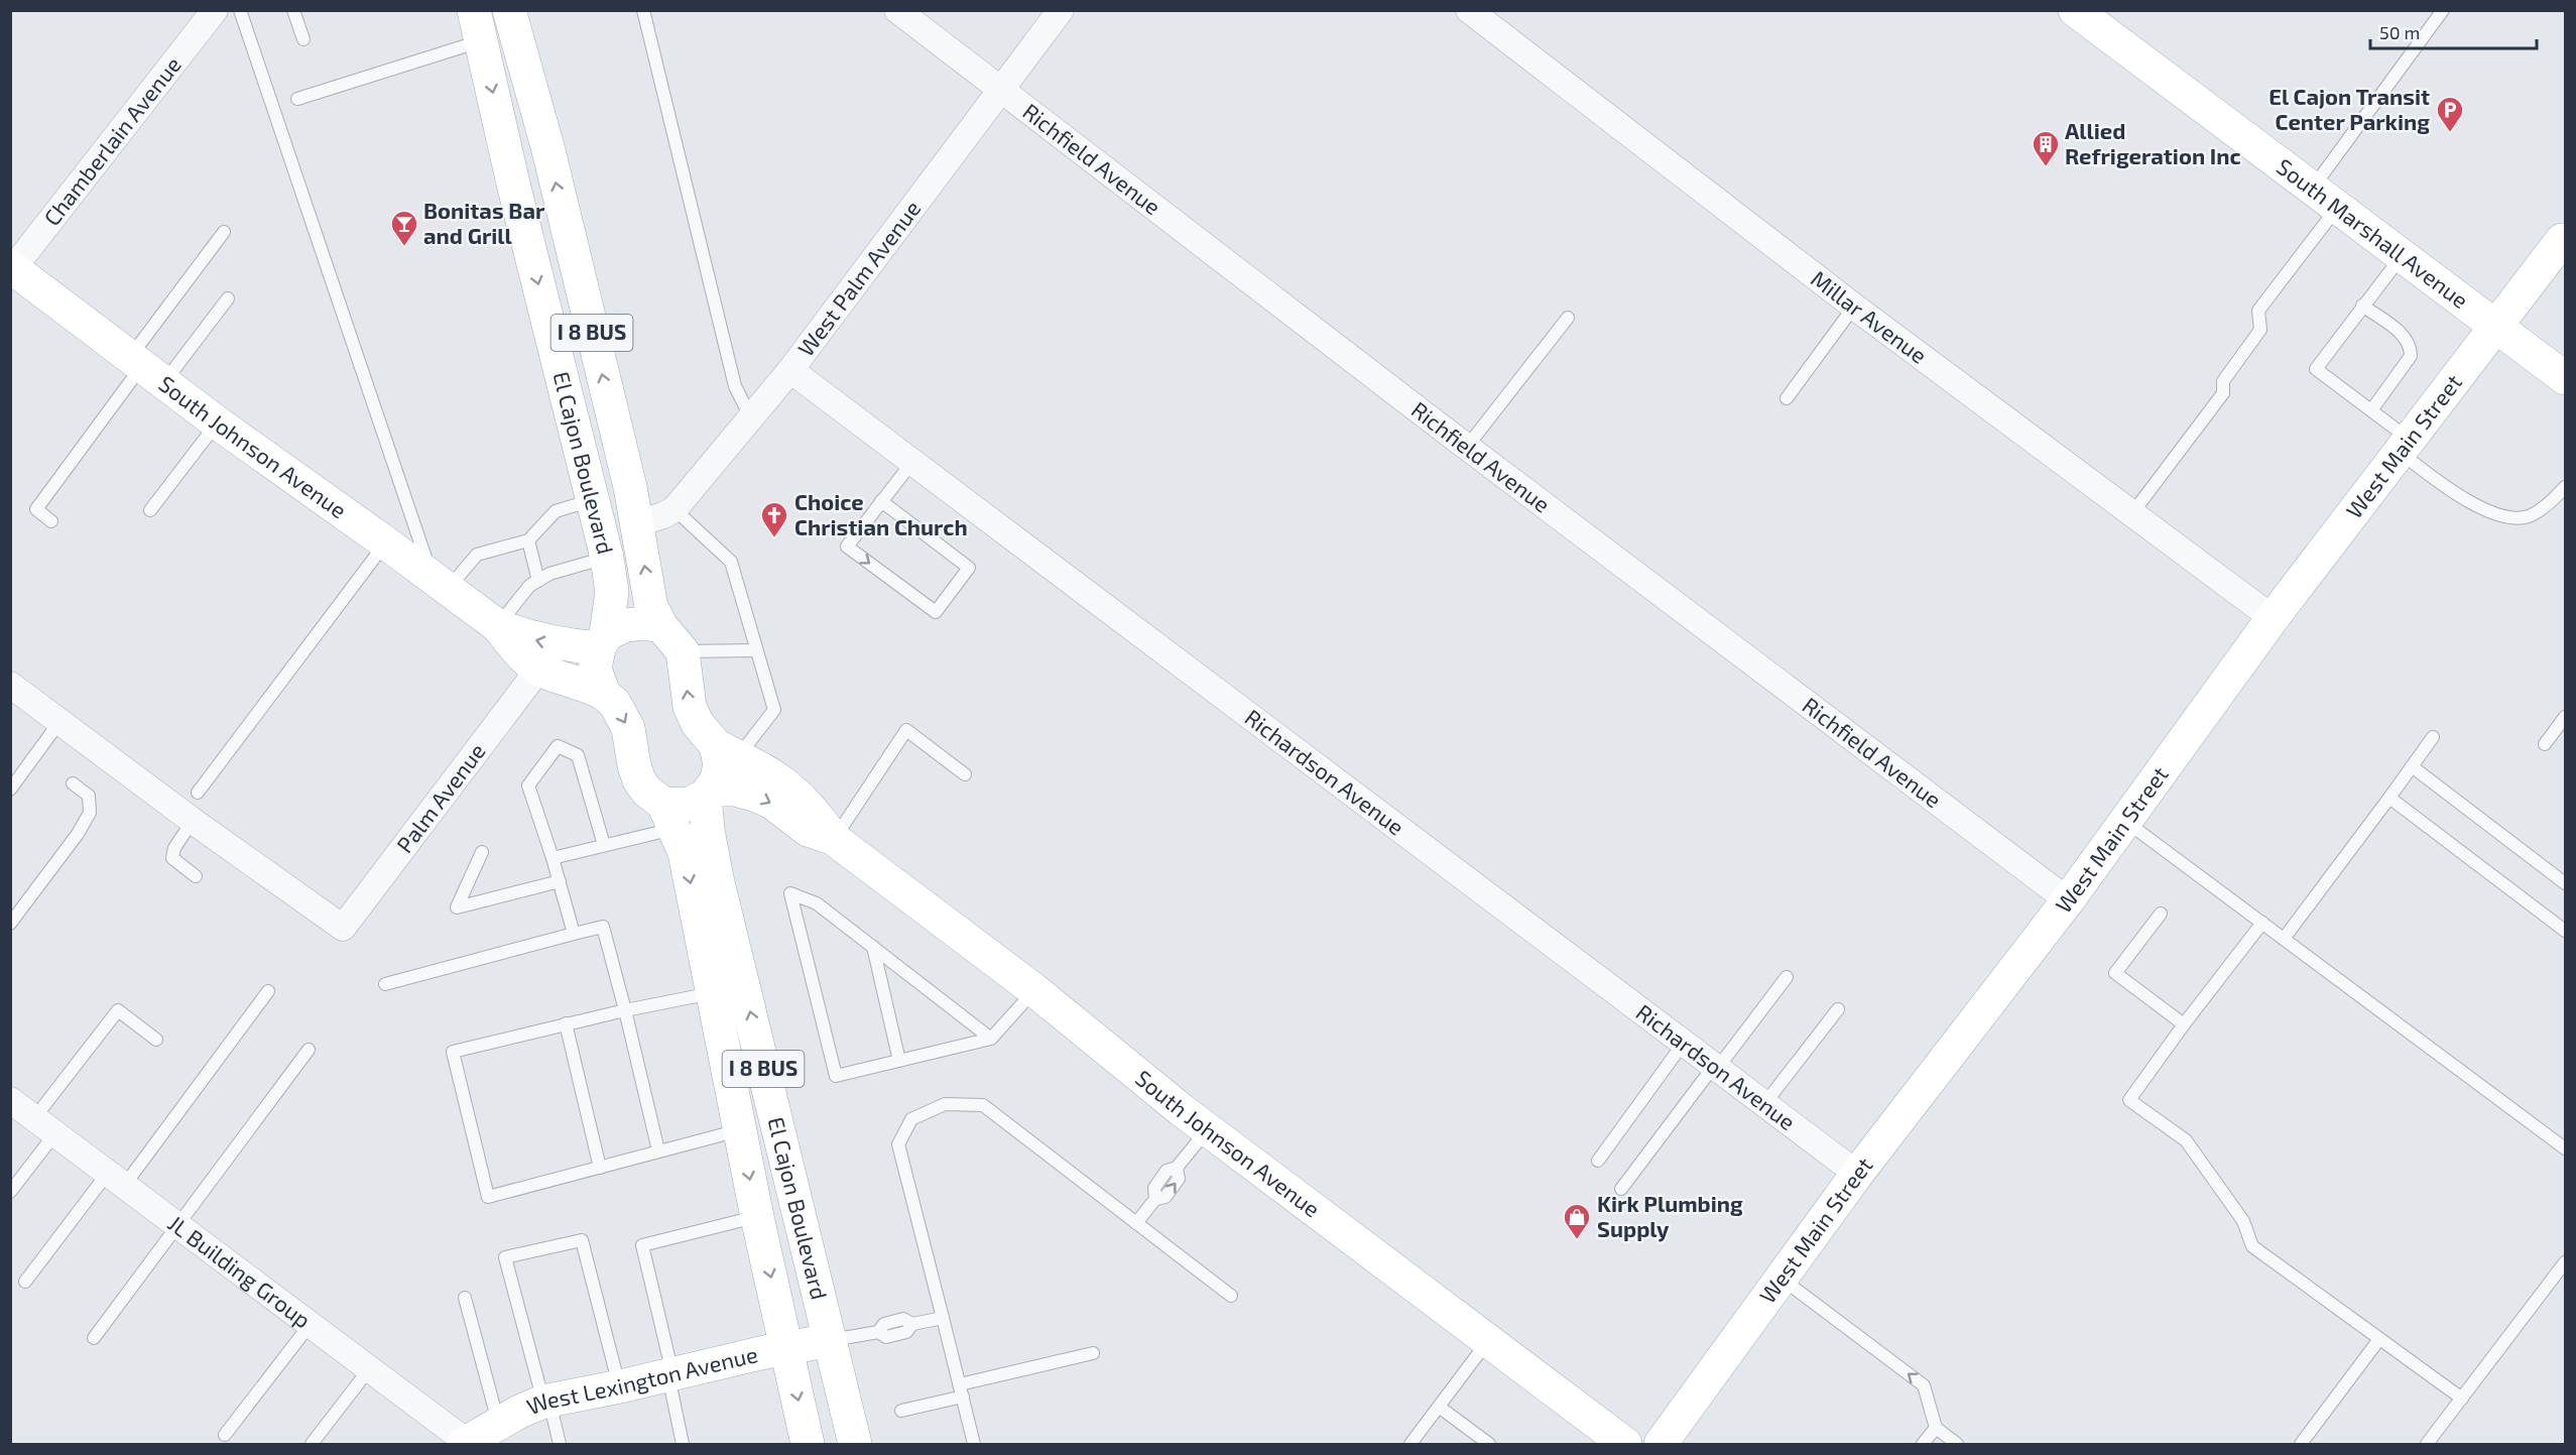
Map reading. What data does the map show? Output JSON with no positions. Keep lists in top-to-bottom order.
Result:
{
  "streets": {
    "main road": [
      "South Marshall Avenue",
      "I 8 BUS",
      "West Main Street",
      "South Johnson Avenue",
      "El Cajon Boulevard",
      "West Lexington Avenue"
    ],
    "street": [
      "Chamberlain Avenue",
      "Richfield Avenue",
      "West Palm Avenue",
      "Millar Avenue",
      "Richardson Avenue",
      "Palm Avenue",
      "JL Building Group"
    ]
  },
  "crossings": [
    ["Chamberlain Avenue", "South Johnson Avenue"],
    ["Richfield Avenue", "West Palm Avenue"],
    ["Richfield Avenue", "West Main Street"],
    ["South Marshall Avenue", "West Main Street"],
    ["West Palm Avenue", "El Cajon Boulevard"],
    ["West Palm Avenue", "Richardson Avenue"],
    ["Millar Avenue", "West Main Street"],
    ["I 8 BUS", "South Johnson Avenue"],
    ["I 8 BUS", "El Cajon Boulevard"],
    ["West Main Street", "Richardson Avenue"],
    ["South Johnson Avenue", "El Cajon Boulevard"],
    ["South Johnson Avenue", "Palm Avenue"],
    ["El Cajon Boulevard", "West Lexington Avenue"],
    ["JL Building Group", "West Lexington Avenue"]
  ],
  "places": {
    "parking": ["El Cajon Transit Center Parking"],
    "building": ["Allied Refrigeration Inc"],
    "bar": ["Bonitas Bar and Grill"],
    "church": ["Choice Christian Church"],
    "shop": ["Kirk Plumbing Supply"]
  },
  "scale_bar": "50 m"
}
